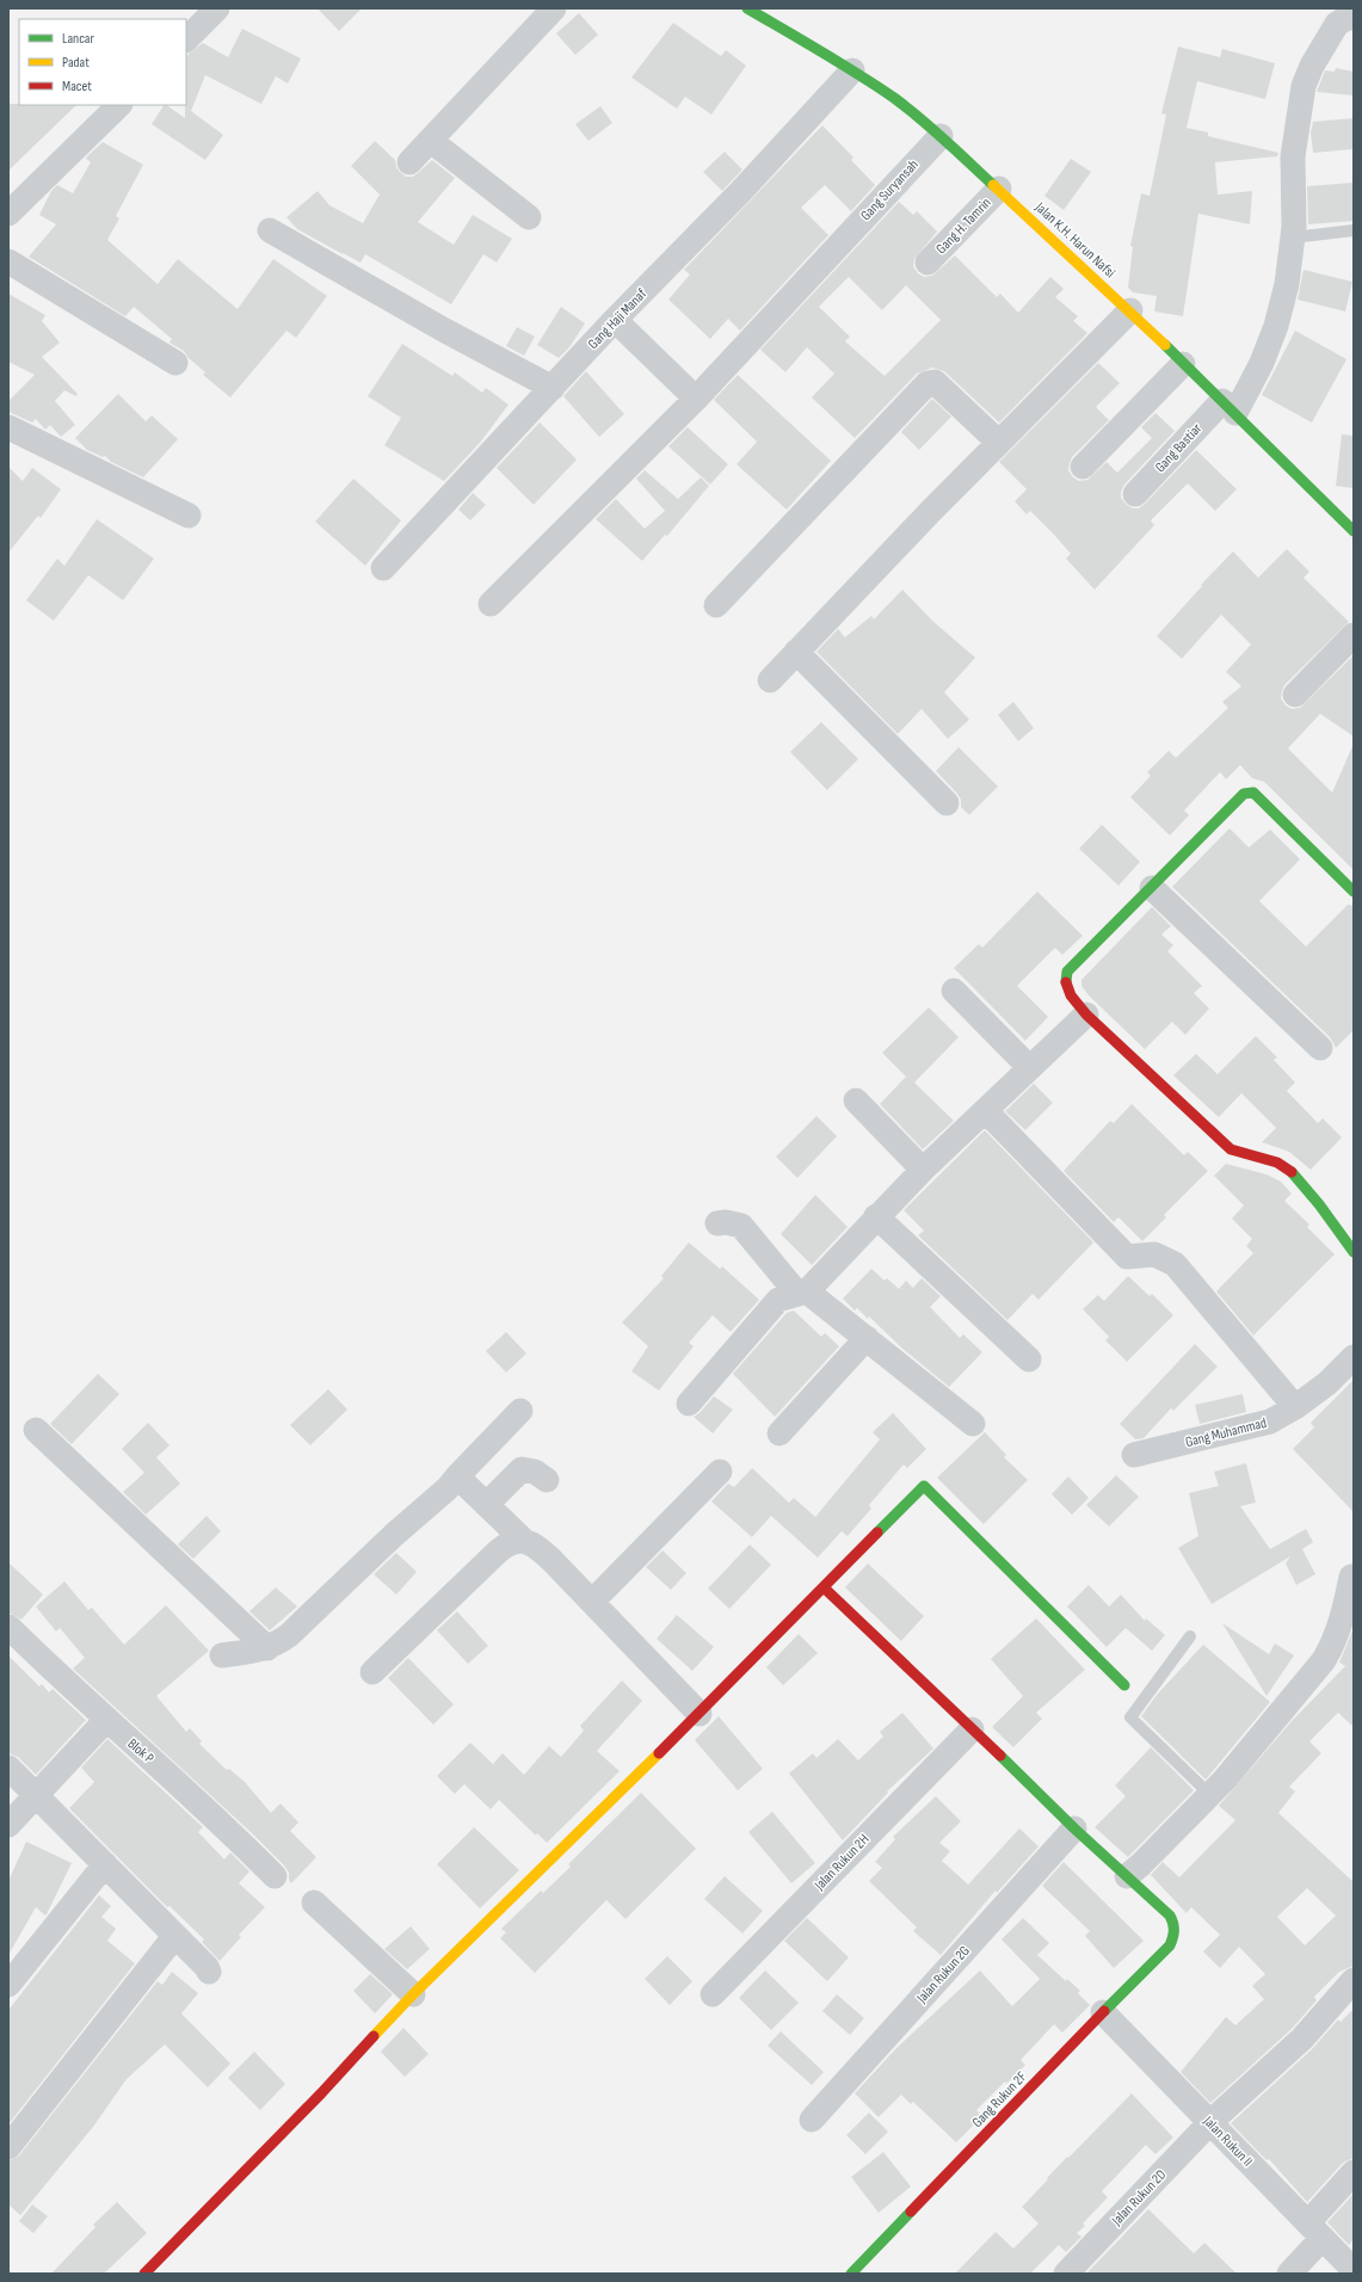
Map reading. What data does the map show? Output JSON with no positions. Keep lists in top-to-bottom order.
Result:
{
  "streets": {
    "street": [
      "Gang Suryansah",
      "Gang H. Tamrin",
      "Jalan K.H. Harun Nafsi",
      "Gang Haji Manaf",
      "Gang Bastiar",
      "Gang Muhammad",
      "Blok P",
      "Jalan Rukun 2H",
      "Jalan Rukun 2G",
      "Gang Rukun 2F",
      "Jalan Rukun II",
      "Jalan Rukun 2D"
    ]
  },
  "crossings": [
    ["Gang Suryansah", "Jalan K.H. Harun Nafsi"],
    ["Gang H. Tamrin", "Jalan K.H. Harun Nafsi"],
    ["Jalan K.H. Harun Nafsi", "Gang Haji Manaf"],
    ["Jalan K.H. Harun Nafsi", "Gang Bastiar"],
    ["Gang Rukun 2F", "Jalan Rukun II"],
    ["Jalan Rukun II", "Jalan Rukun 2D"]
  ],
  "legend": ["Lancar", "Padat", "Macet"]
}
